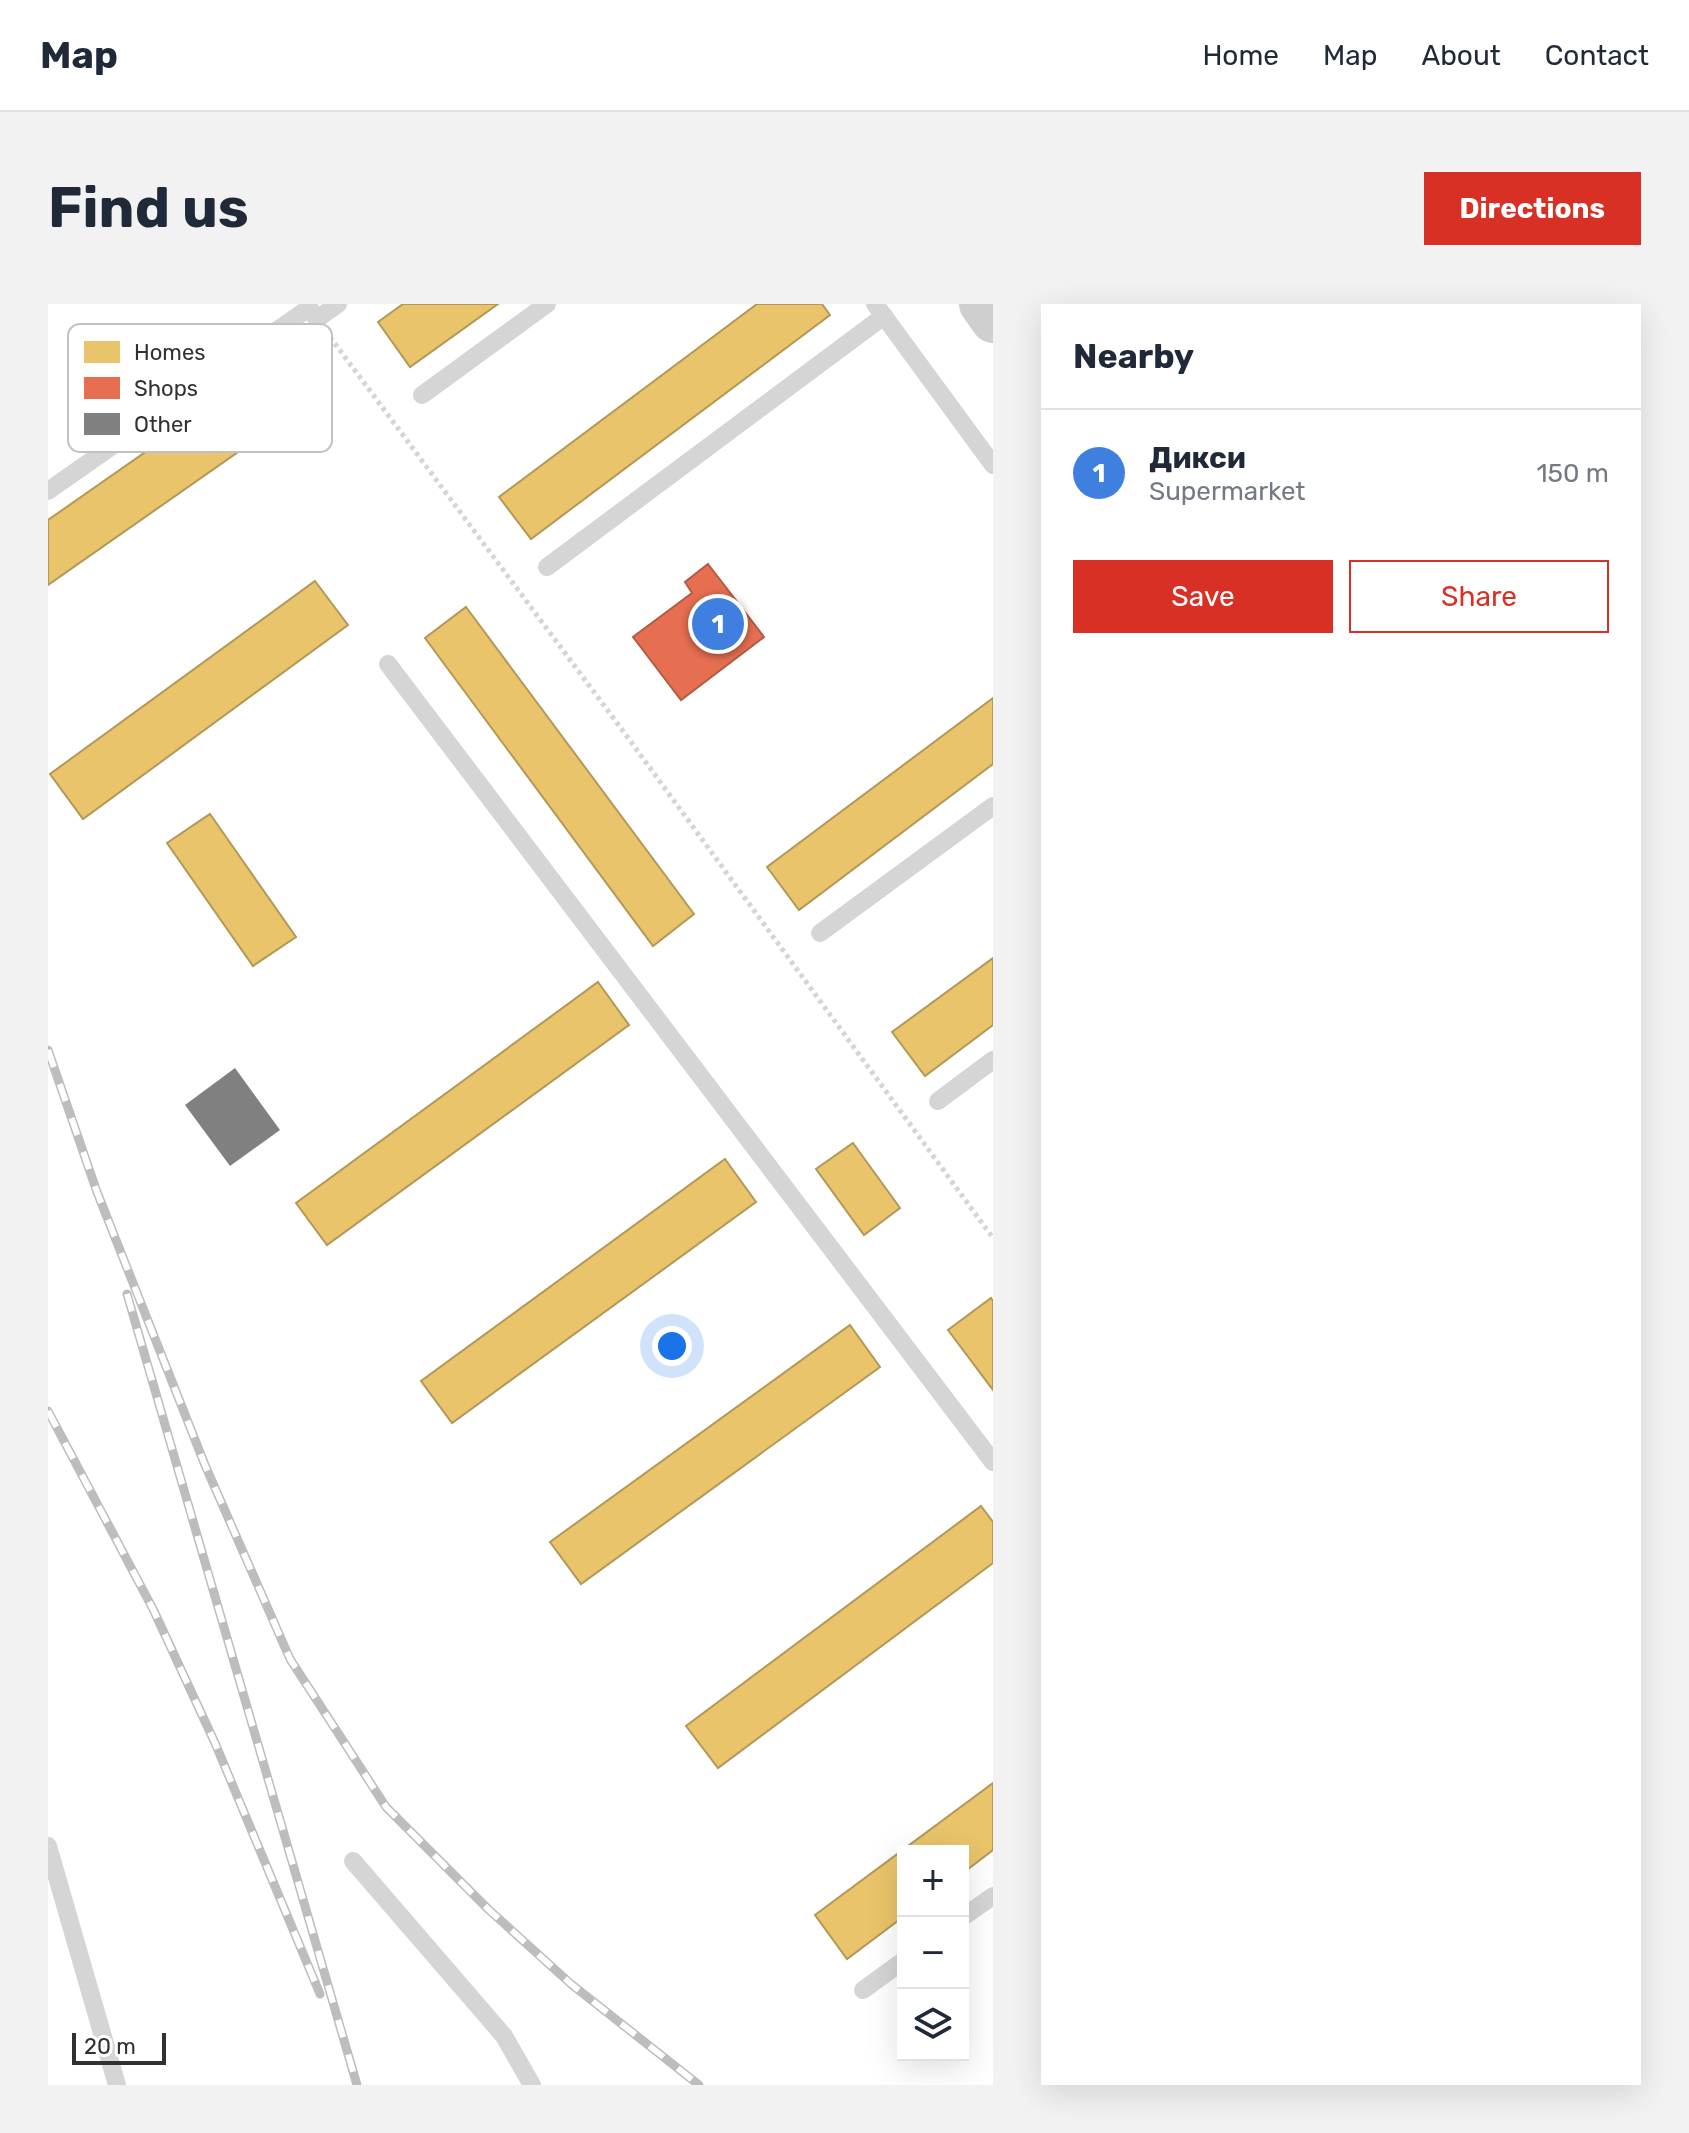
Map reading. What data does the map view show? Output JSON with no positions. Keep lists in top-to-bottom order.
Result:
{
  "legend": ["Homes", "Shops", "Other"],
  "scale_bar": "20 m",
  "page": {
    "header": "Map",
    "nav": [
      "Home",
      "Map",
      "About",
      "Contact"
    ],
    "buttons": [
      "Directions",
      ["Save", "Share"]
    ],
    "title": "Find us",
    "heading": "Nearby",
    "list": [
      {
        "mark": "1",
        "name": "Дикси",
        "note": "Supermarket",
        "value": "150 m"
      }
    ],
    "pins": "1",
    "map_buttons": ["+", "−"],
    "scale": "20 m"
  }
}
